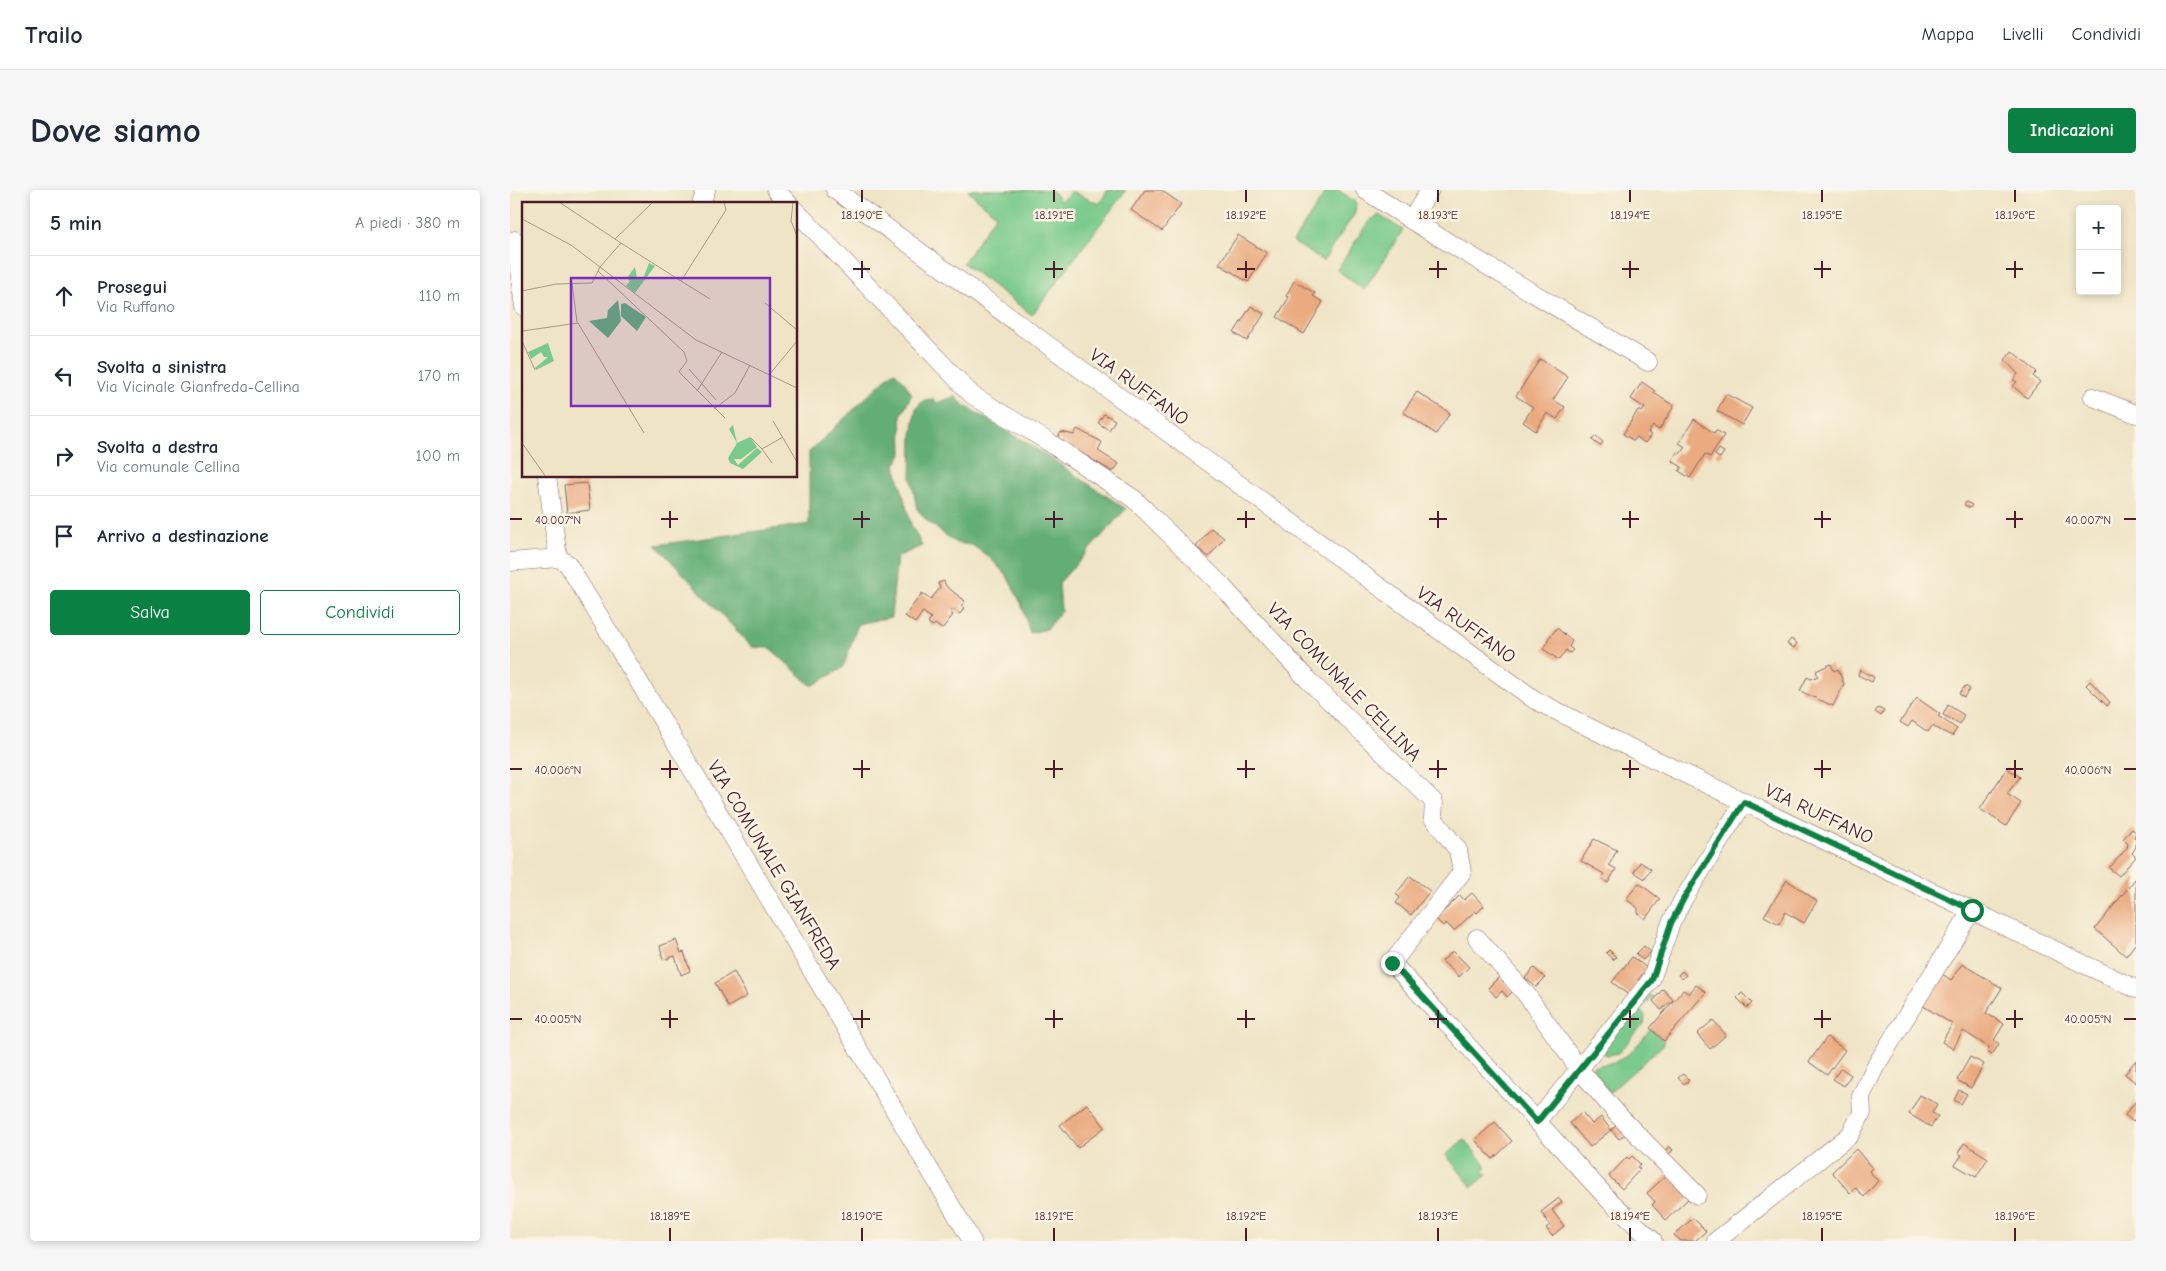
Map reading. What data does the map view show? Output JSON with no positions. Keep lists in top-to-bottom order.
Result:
{
  "streets": {
    "street": ["VIA RUFFANO", "VIA COMUNALE CELLINA", "VIA COMUNALE GIANFREDA"]
  },
  "page": {
    "header": "Trailo",
    "nav": ["Mappa", "Livelli", "Condividi"],
    "buttons": [
      "Indicazioni",
      ["Salva", "Condividi"]
    ],
    "title": "Dove siamo",
    "heading": ["5 min", "A piedi · 380 m"],
    "map_buttons": ["+", "−"],
    "list": [
      ["Prosegui", "Via Ruffano", "110 m"],
      ["Svolta a sinistra", "Via Vicinale Gianfreda-Cellina", "170 m"],
      ["Svolta a destra", "Via comunale Cellina", "100 m"],
      "Arrivo a destinazione"
    ]
  },
  "coordinates": [
    "18.190°E",
    "18.191°E",
    "18.192°E",
    "18.193°E",
    "18.194°E",
    "18.195°E",
    "18.196°E",
    "40.007°N",
    "40.006°N",
    "40.005°N",
    "18.189°E"
  ]
}
